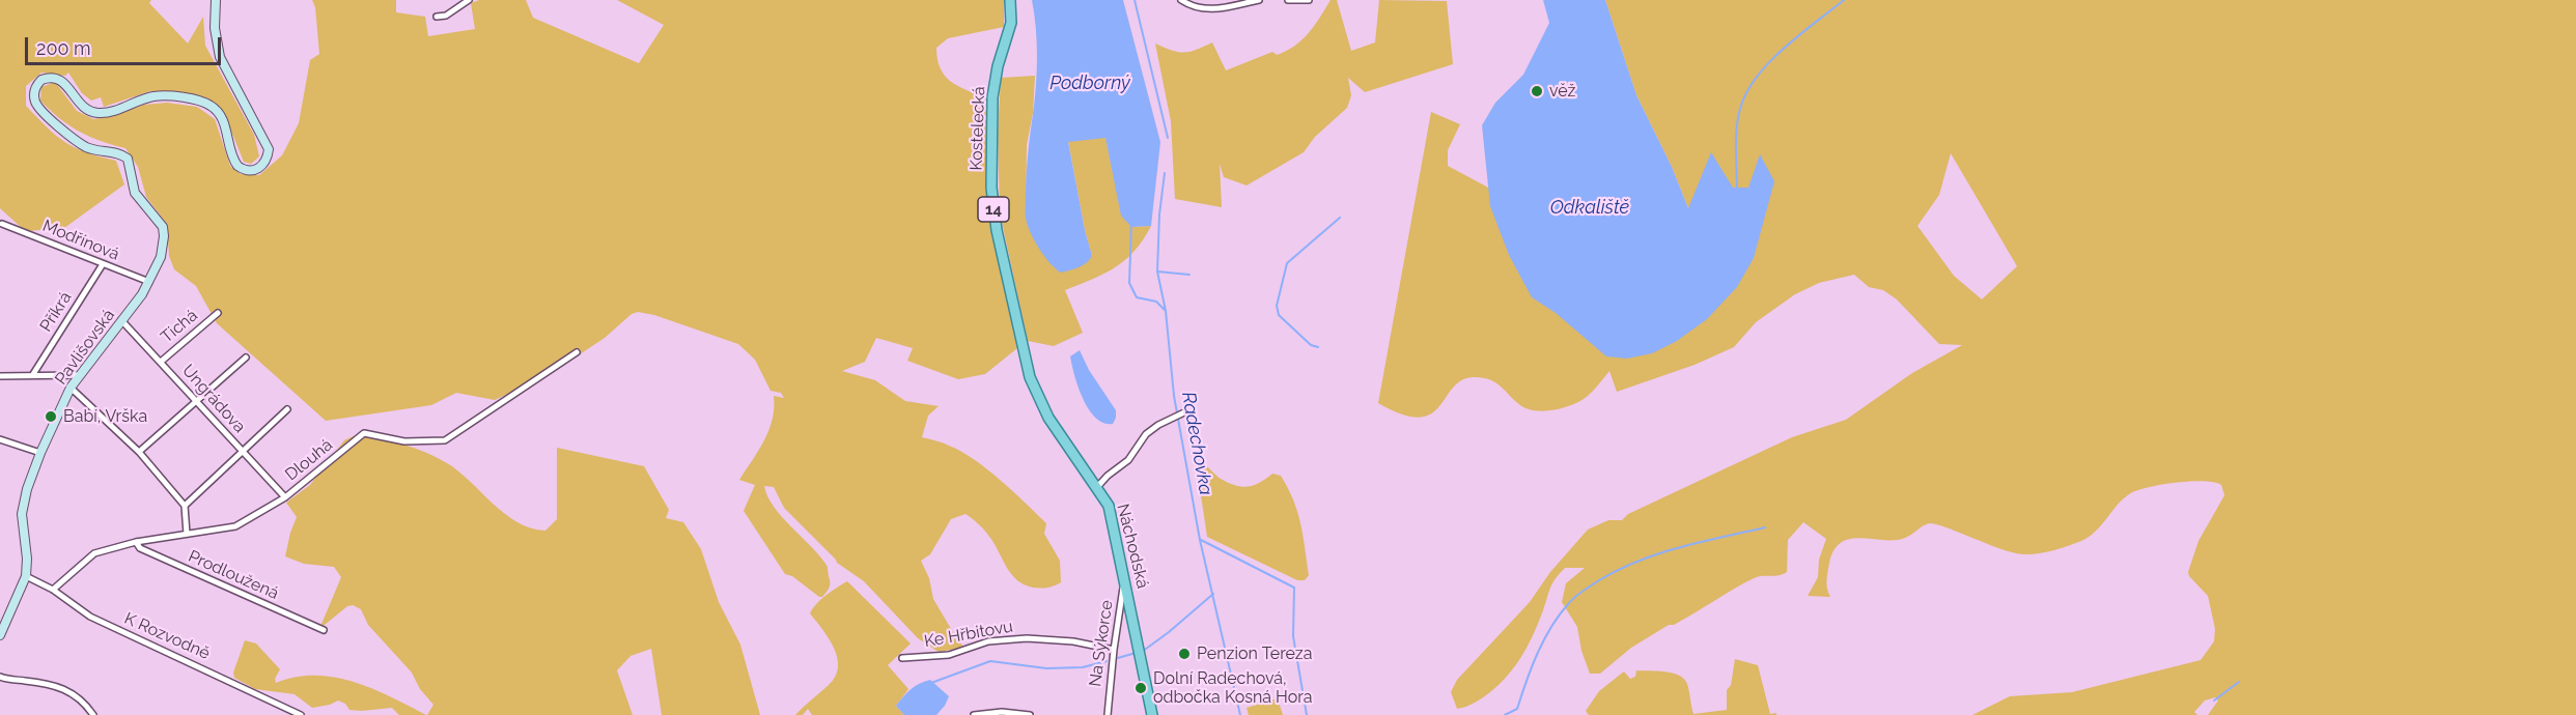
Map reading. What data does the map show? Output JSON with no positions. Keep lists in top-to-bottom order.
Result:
{
  "streets": {
    "main road": ["Kostelecká", "14", "Náchodská"],
    "street": [
      "Modřínová",
      "Příkrá",
      "Tichá",
      "Pavlišovská",
      "Ungrádova",
      "Dlouhá",
      "Prodloužená",
      "Ke Hřbitovu",
      "K Rozvodně",
      "Na Sýkorce"
    ]
  },
  "crossings": [
    ["Kostelecká", "Náchodská"],
    ["Modřínová", "Příkrá"],
    ["Modřínová", "Pavlišovská"],
    ["Tichá", "Ungrádova"],
    ["Pavlišovská", "Ungrádova"],
    ["Pavlišovská", "K Rozvodně"],
    ["Ungrádova", "Dlouhá"],
    ["Dlouhá", "Prodloužená"],
    ["Dlouhá", "K Rozvodně"],
    ["Náchodská", "Na Sýkorce"],
    ["Ke Hřbitovu", "Na Sýkorce"]
  ],
  "water": ["Podborný", "Odkaliště", "Radechovka"],
  "places": [
    "věž",
    "Babí, Vrška",
    "Penzion Tereza",
    "Dolní Radechová, odbočka Kosná Hora"
  ],
  "scale_bar": "200 m"
}
